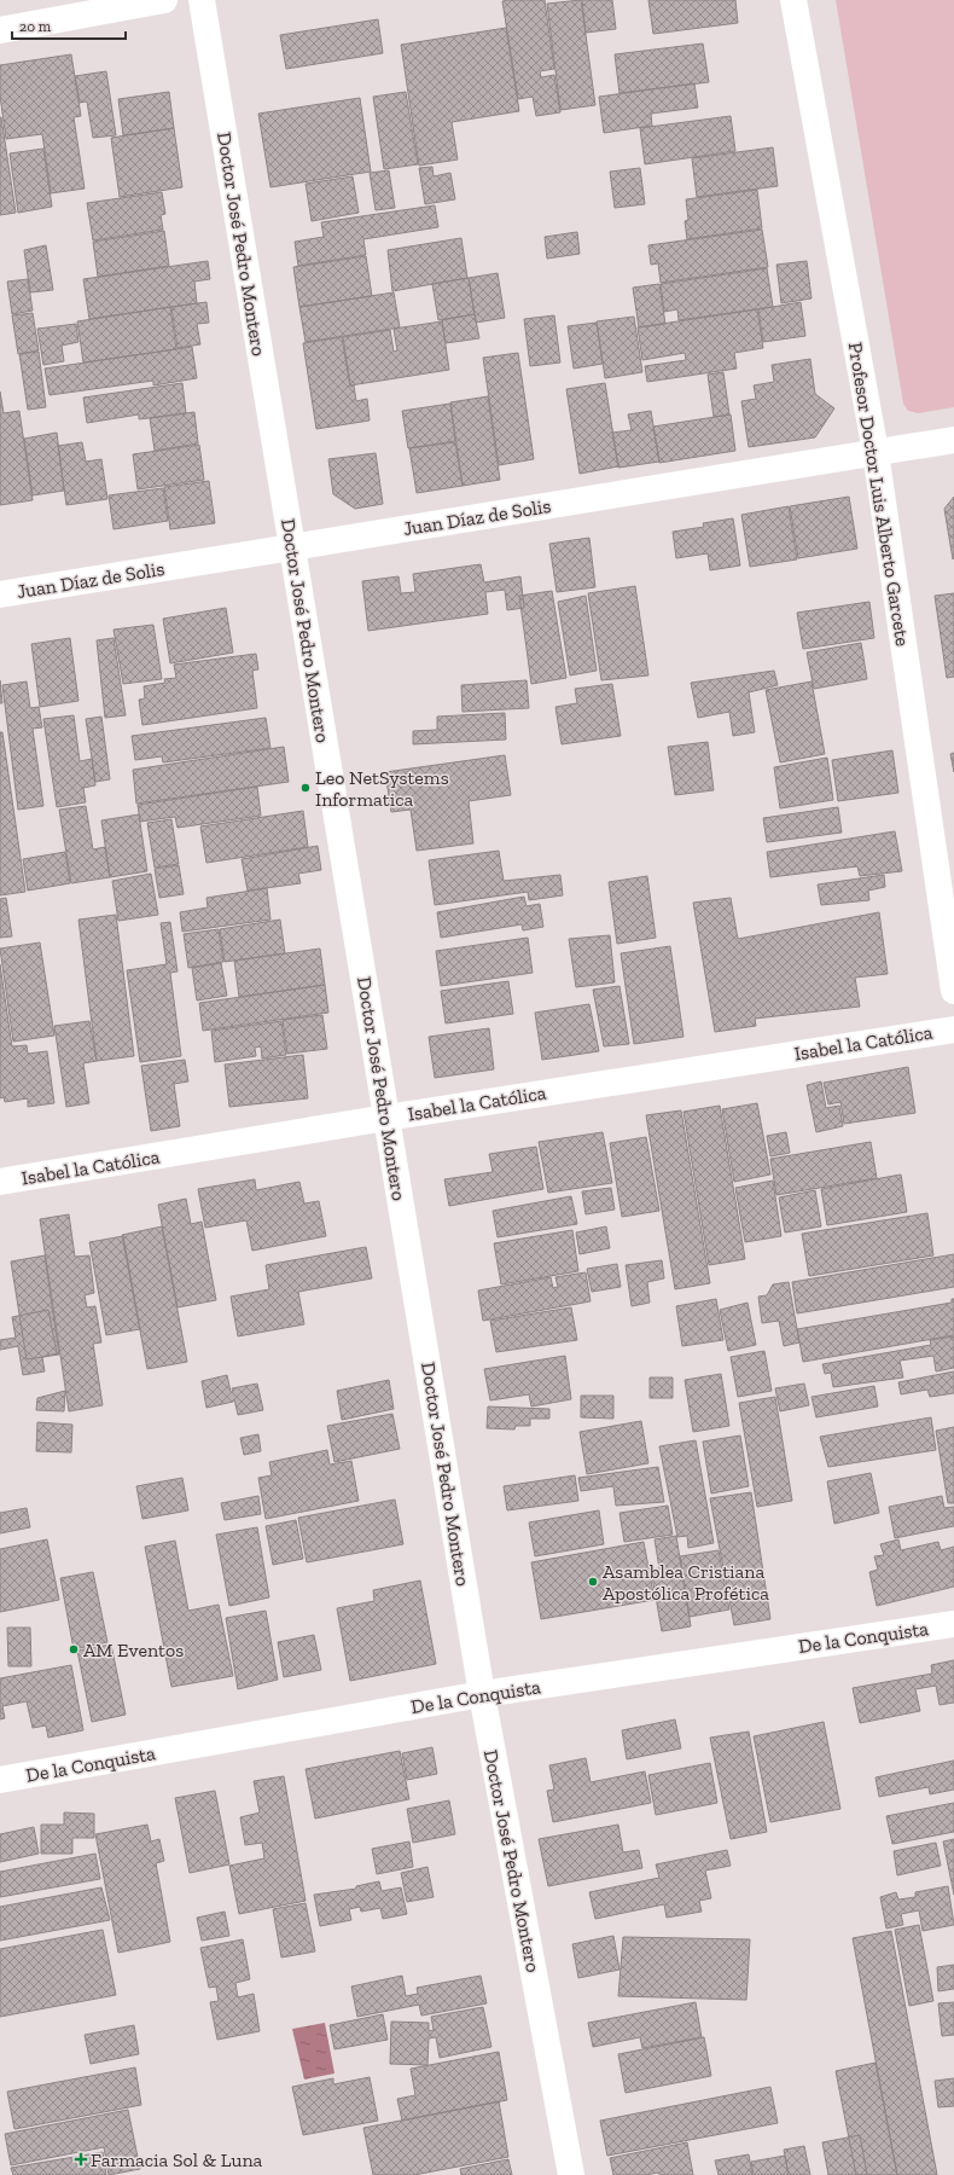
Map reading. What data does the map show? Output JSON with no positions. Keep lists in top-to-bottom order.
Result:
{
  "streets": {
    "street": [
      "Doctor José Pedro Montero",
      "Profesor Doctor Luis Alberto Garcete",
      "Juan Díaz de Solis",
      "Isabel la Católica",
      "De la Conquista"
    ]
  },
  "crossings": [
    ["Doctor José Pedro Montero", "Juan Díaz de Solis"],
    ["Doctor José Pedro Montero", "Isabel la Católica"],
    ["Doctor José Pedro Montero", "De la Conquista"],
    ["Profesor Doctor Luis Alberto Garcete", "Juan Díaz de Solis"]
  ],
  "places": {
    "other": ["Leo NetSystems Informatica", "Asamblea Cristiana Apostólica Profética", "AM Eventos"],
    "health": ["Farmacia Sol & Luna"]
  },
  "scale_bar": "20 m"
}
